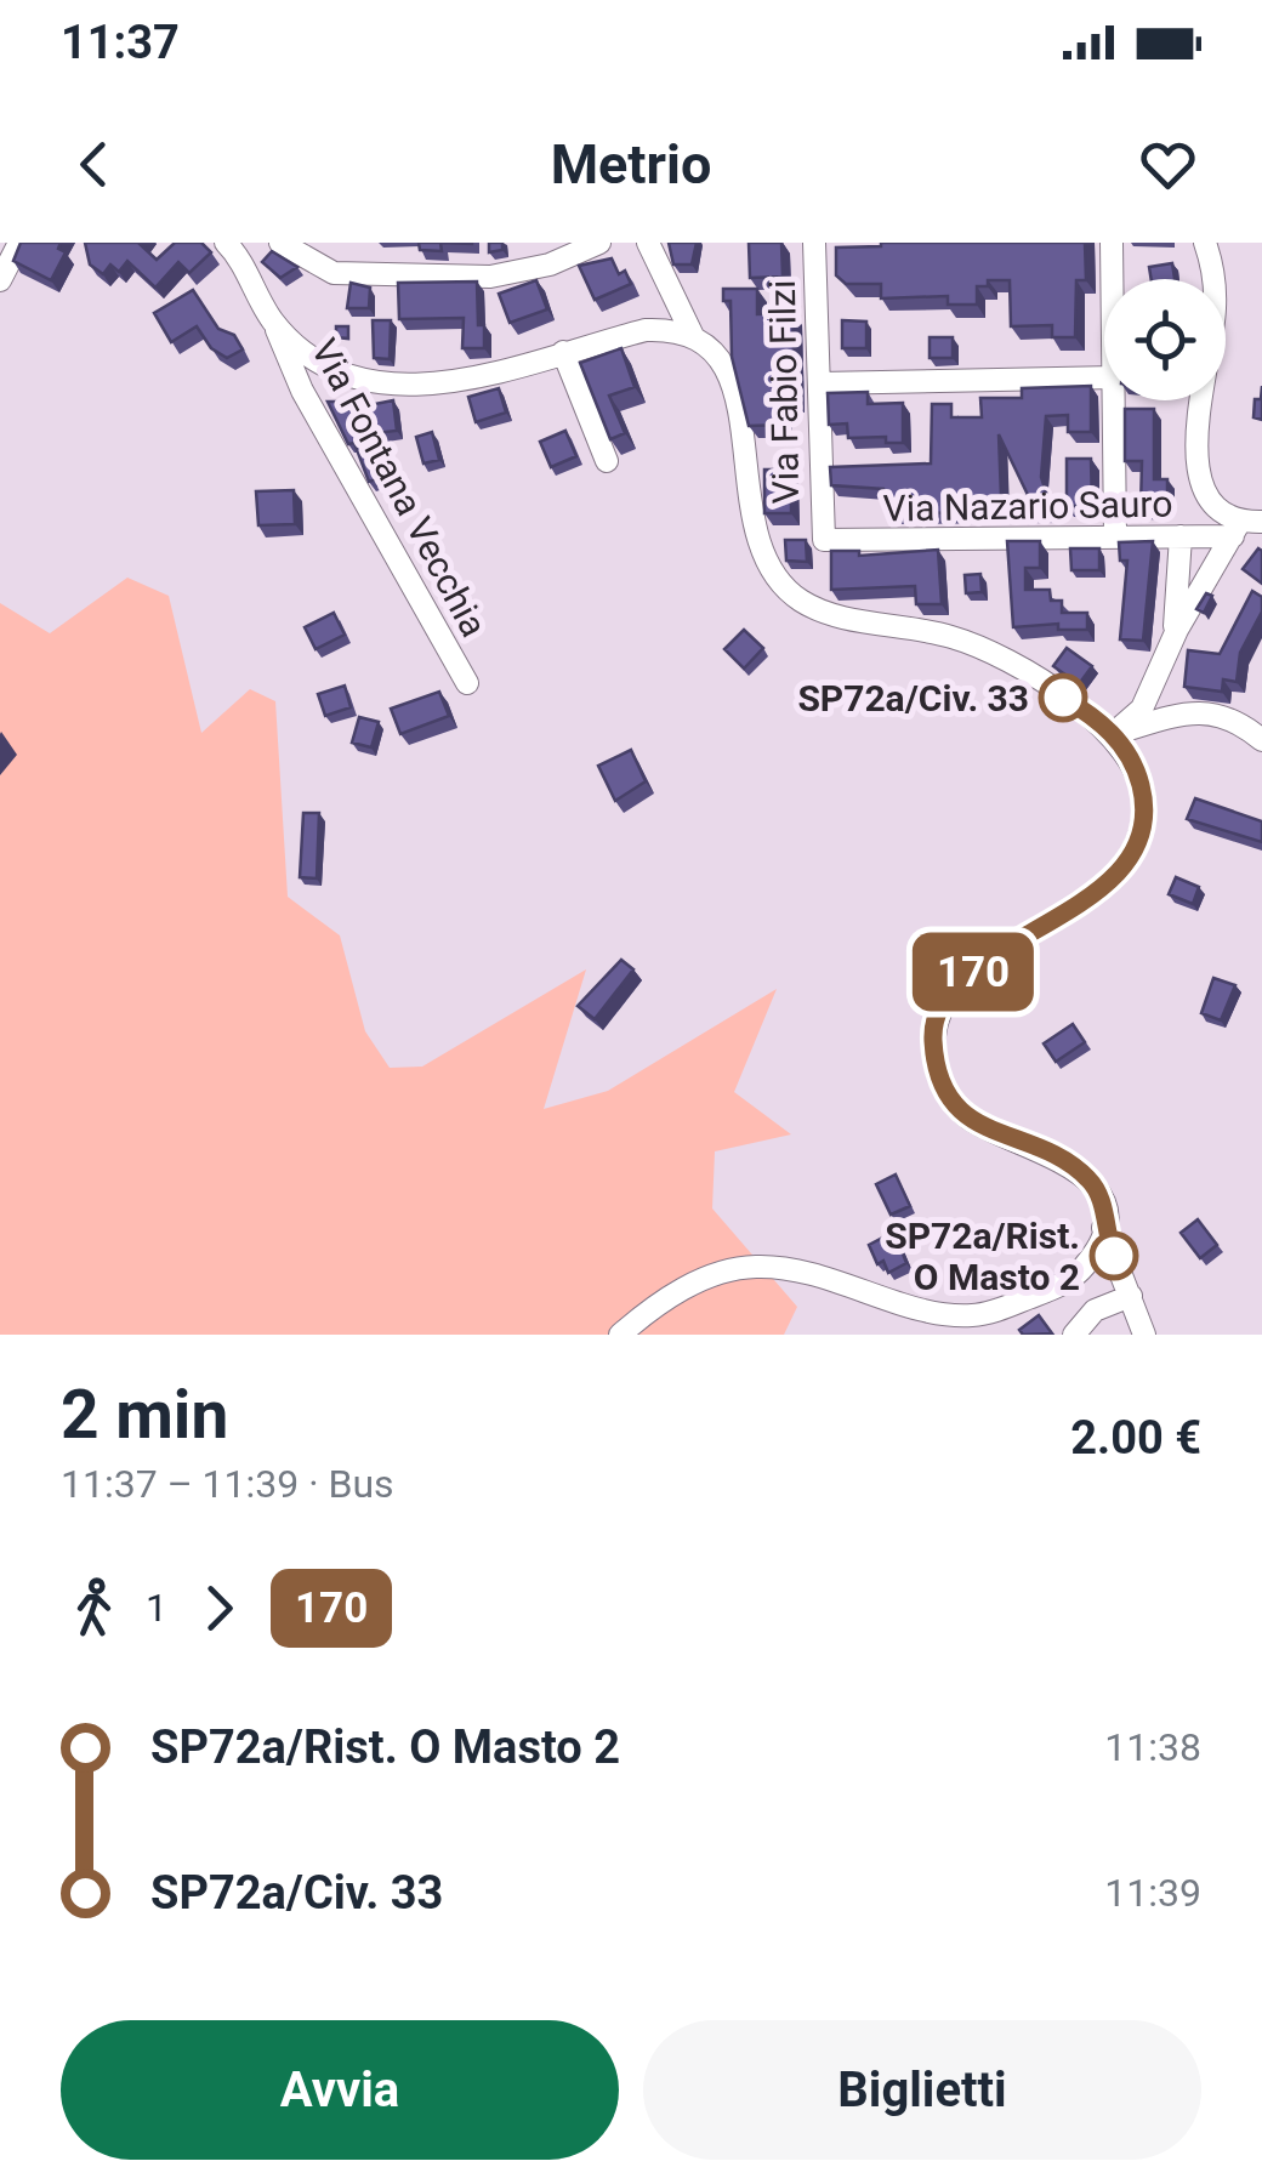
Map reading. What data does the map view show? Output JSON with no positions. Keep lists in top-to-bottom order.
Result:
{
  "streets": {
    "street": ["Via Fabio Filzi", "Via Fontana Vecchia", "Via Nazario Sauro"]
  },
  "crossings": [
    ["Via Fabio Filzi", "Via Nazario Sauro"]
  ],
  "places": ["SP72a/Civ. 33", "SP72a/Rist. O Masto 2"],
  "lines": ["bus line 170"],
  "page": {
    "status": "11:37",
    "header": "Metrio",
    "on_map": "170",
    "heading": ["2 min", "11:37 – 11:39 · Bus", "2.00 €"],
    "legs": ["1", "170"],
    "list": [
      {
        "name": "SP72a/Rist. O Masto 2",
        "value": "11:38"
      },
      {
        "name": "SP72a/Civ. 33",
        "value": "11:39"
      }
    ],
    "buttons": ["Avvia", "Biglietti"]
  }
}
